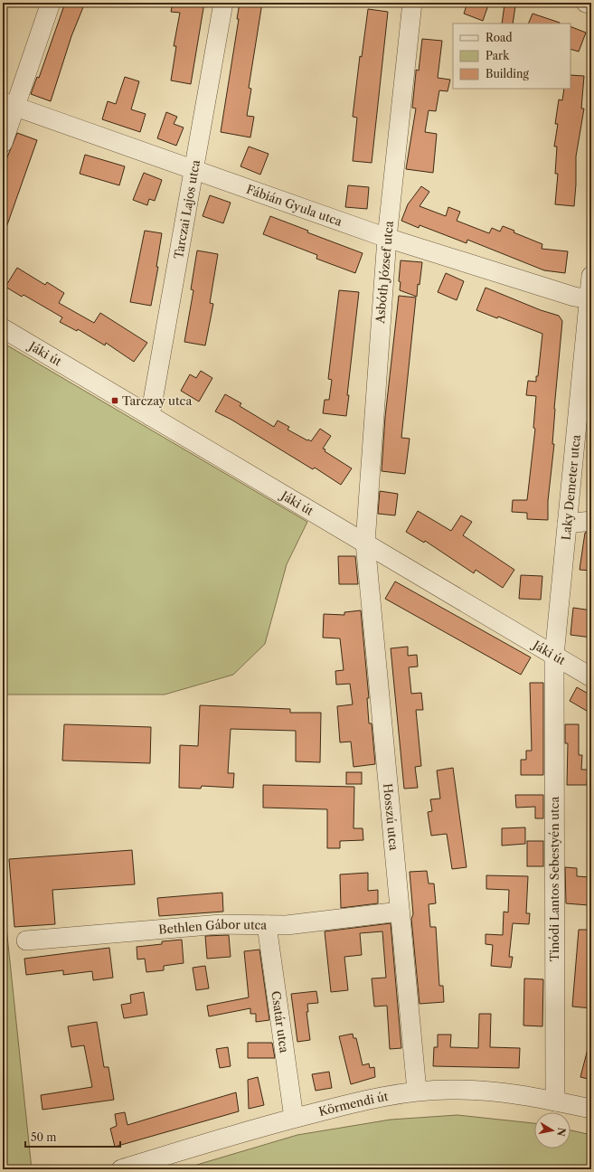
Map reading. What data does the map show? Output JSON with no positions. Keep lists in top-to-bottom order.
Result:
{
  "streets": {
    "street": [
      "Fábián Gyula utca",
      "Tarczai Lajos utca",
      "Asbóth József utca",
      "Jáki út",
      "Laky Demeter utca",
      "Hosszú utca",
      "Tinódi Lantos Sebestyén utca",
      "Bethlen Gábor utca",
      "Csatár utca",
      "Körmendi út"
    ]
  },
  "crossings": [
    ["Fábián Gyula utca", "Tarczai Lajos utca"],
    ["Fábián Gyula utca", "Asbóth József utca"],
    ["Fábián Gyula utca", "Laky Demeter utca"],
    ["Tarczai Lajos utca", "Jáki út"],
    ["Asbóth József utca", "Jáki út"],
    ["Asbóth József utca", "Hosszú utca"],
    ["Jáki út", "Laky Demeter utca"],
    ["Jáki út", "Hosszú utca"],
    ["Jáki út", "Tinódi Lantos Sebestyén utca"],
    ["Laky Demeter utca", "Tinódi Lantos Sebestyén utca"],
    ["Hosszú utca", "Bethlen Gábor utca"],
    ["Hosszú utca", "Körmendi út"],
    ["Tinódi Lantos Sebestyén utca", "Körmendi út"],
    ["Bethlen Gábor utca", "Csatár utca"],
    ["Csatár utca", "Körmendi út"]
  ],
  "places": {
    "transit": ["Tarczay utca"]
  },
  "legend": ["Road", "Park", "Building"],
  "scale_bar": "50 m",
  "north": "right"
}
